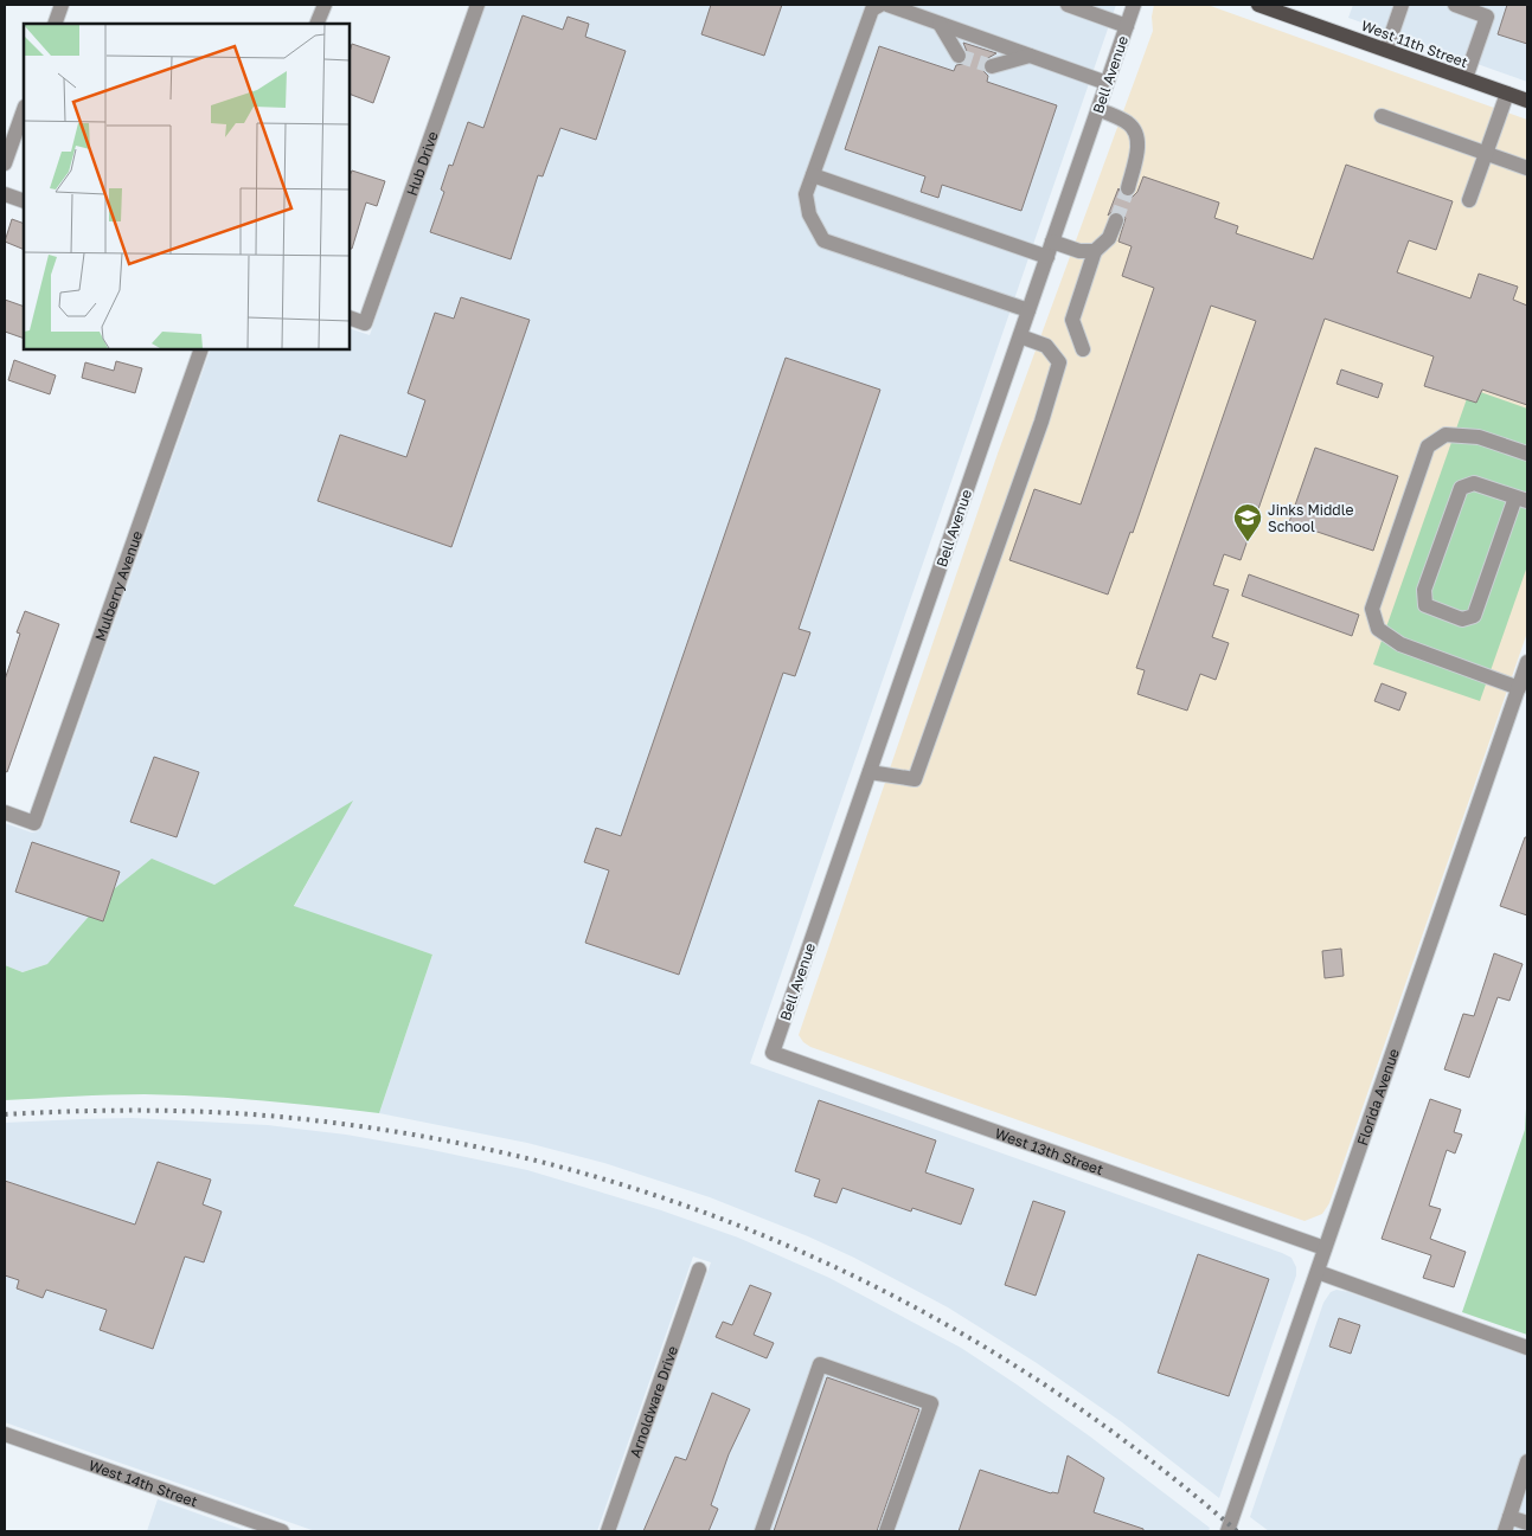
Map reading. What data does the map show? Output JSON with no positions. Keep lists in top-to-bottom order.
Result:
{
  "streets": {
    "main road": ["West 11th Street"],
    "street": [
      "Bell Avenue",
      "Hub Drive",
      "Mulberry Avenue",
      "Florida Avenue",
      "West 13th Street",
      "Arnoldware Drive",
      "West 14th Street"
    ]
  },
  "crossings": [
    ["Bell Avenue", "West 13th Street"],
    ["Florida Avenue", "West 13th Street"]
  ],
  "places": {
    "school or university": ["Jinks Middle School"]
  }
}
